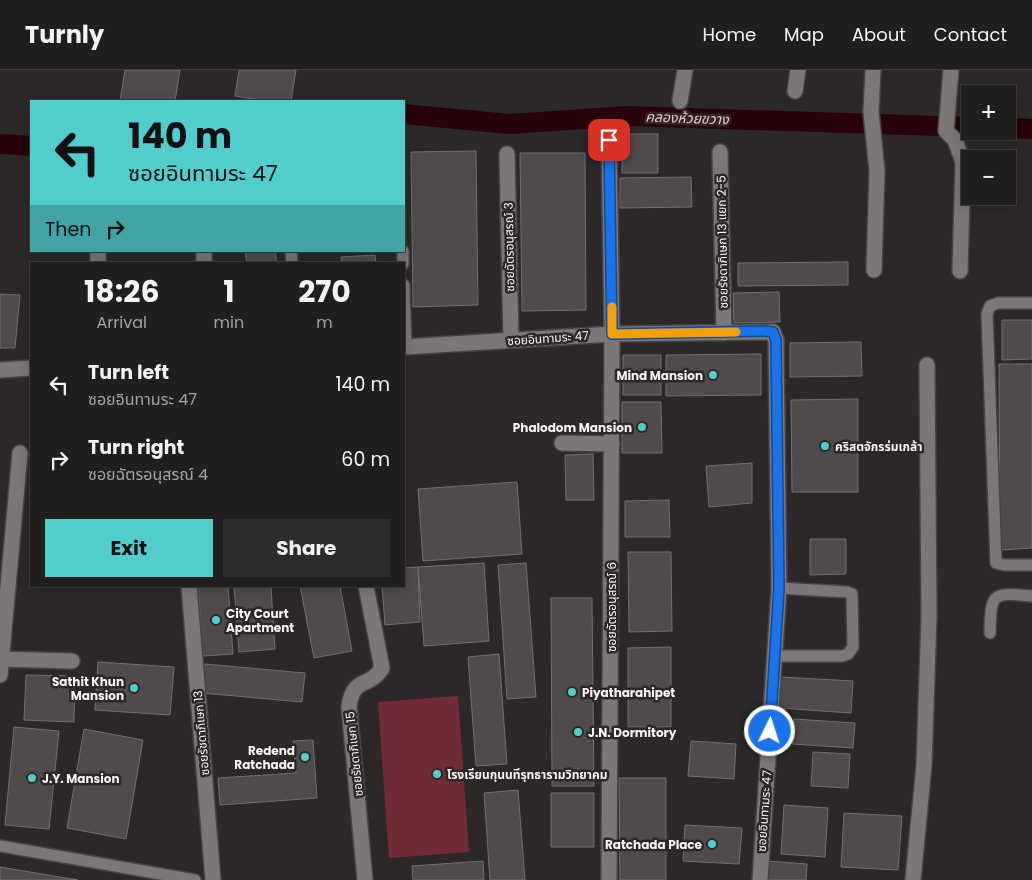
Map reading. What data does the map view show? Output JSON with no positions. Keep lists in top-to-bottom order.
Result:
{
  "streets": {
    "street": [
      "ซอยรัชดาภิเษก 13 แยก 2-5",
      "ซอยฉัตรอนุสรณ์ 3",
      "ซอยอินทามระ 47",
      "ซอยฉัตรอนุสรณ์ 6",
      "ซอยรัชดาภิเษก 13",
      "ซอยรัชดาภิเษก 15"
    ]
  },
  "crossings": [
    ["ซอยรัชดาภิเษก 13 แยก 2-5", "ซอยอินทามระ 47"],
    ["ซอยฉัตรอนุสรณ์ 3", "ซอยอินทามระ 47"],
    ["ซอยอินทามระ 47", "ซอยฉัตรอนุสรณ์ 6"]
  ],
  "water": ["คลองห้วยขวาง"],
  "places": [
    "Mind Mansion",
    "Phalodom Mansion",
    "คริสตจักรร่มเกล้า",
    "City Court Apartment",
    "Sathit Khun Mansion",
    "Piyatharahipet",
    "J.N. Dormitory",
    "Redend Ratchada",
    "โรงเรียนกุนนทีรุทธารามวิทยาคม",
    "J.Y. Mansion",
    "Ratchada Place"
  ],
  "page": {
    "header": "Turnly",
    "nav": [
      "Home",
      "Map",
      "About",
      "Contact"
    ],
    "map_buttons": ["+", "−"],
    "turn": ["140 m", "ซอยอินทามระ 47"],
    "then": "Then",
    "eta": [
      "18:26",
      "Arrival",
      "1",
      "min",
      "270",
      "m"
    ],
    "list": [
      {
        "name": "Turn left",
        "note": "ซอยอินทามระ 47",
        "value": "140 m"
      },
      {
        "name": "Turn right",
        "note": "ซอยฉัตรอนุสรณ์ 4",
        "value": "60 m"
      }
    ],
    "buttons": ["Exit", "Share"]
  }
}
